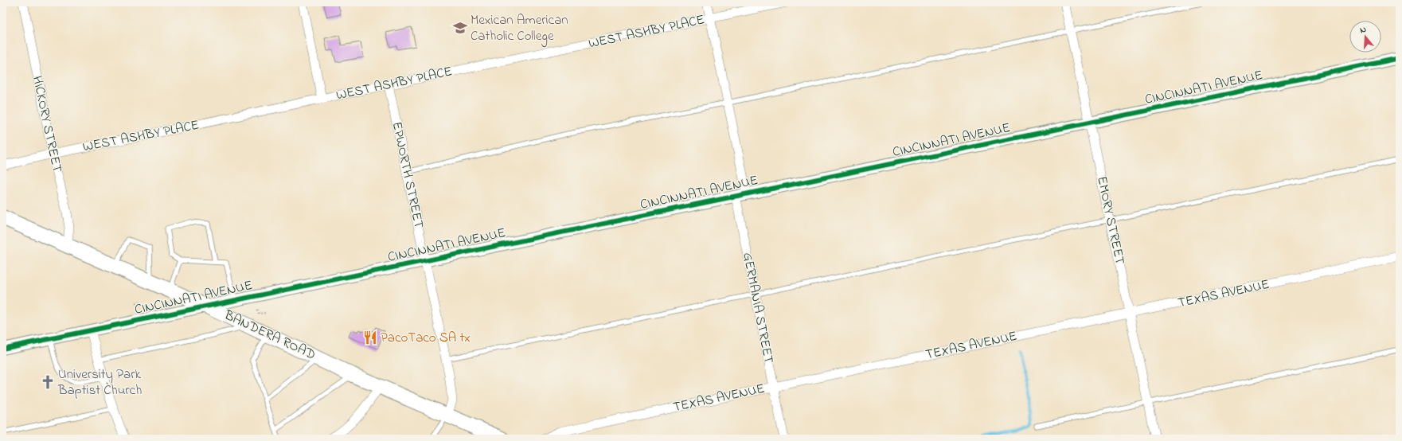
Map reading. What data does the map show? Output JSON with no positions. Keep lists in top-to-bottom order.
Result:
{
  "streets": {
    "main road": ["BANDERA ROAD"],
    "street": [
      "WEST ASHBY PLACE",
      "CINCINNATI AVENUE",
      "HICKORY STREET",
      "EPWORTH STREET",
      "EMORY STREET",
      "TEXAS AVENUE",
      "GERMANIA STREET"
    ]
  },
  "crossings": [
    ["WEST ASHBY PLACE", "HICKORY STREET"],
    ["WEST ASHBY PLACE", "EPWORTH STREET"],
    ["CINCINNATI AVENUE", "EPWORTH STREET"],
    ["CINCINNATI AVENUE", "EMORY STREET"],
    ["CINCINNATI AVENUE", "GERMANIA STREET"],
    ["CINCINNATI AVENUE", "BANDERA ROAD"],
    ["HICKORY STREET", "BANDERA ROAD"],
    ["EPWORTH STREET", "BANDERA ROAD"],
    ["EMORY STREET", "TEXAS AVENUE"],
    ["TEXAS AVENUE", "GERMANIA STREET"]
  ],
  "places": {
    "school or university": ["Mexican American Catholic College"],
    "restaurant": ["PacoTaco SA tx"],
    "church": ["University Park Baptist Church"]
  },
  "north": "top"
}
